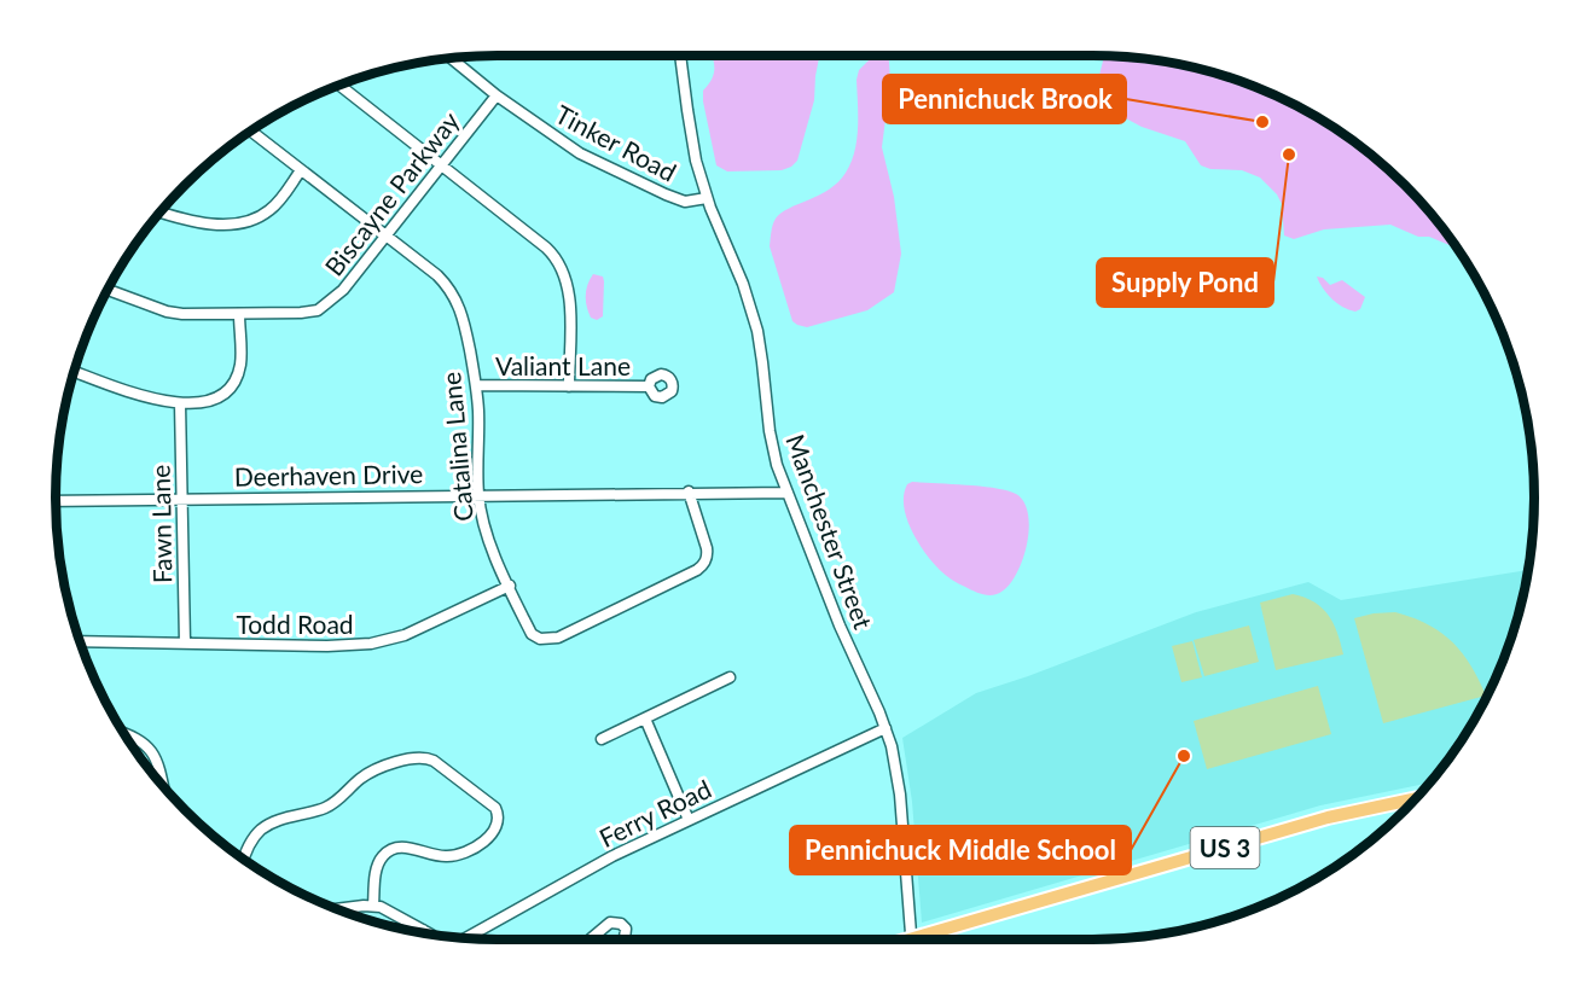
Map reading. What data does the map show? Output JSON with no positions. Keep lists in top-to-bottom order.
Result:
{
  "streets": {
    "main road": ["US 3"],
    "street": [
      "Tinker Road",
      "Biscayne Parkway",
      "Valiant Lane",
      "Catalina Lane",
      "Deerhaven Drive",
      "Fawn Lane",
      "Manchester Street",
      "Todd Road",
      "Ferry Road"
    ]
  },
  "crossings": [
    ["Tinker Road", "Biscayne Parkway"],
    ["Tinker Road", "Manchester Street"],
    ["Biscayne Parkway", "Catalina Lane"],
    ["Valiant Lane", "Catalina Lane"],
    ["Catalina Lane", "Deerhaven Drive"],
    ["Catalina Lane", "Todd Road"],
    ["Deerhaven Drive", "Fawn Lane"],
    ["Deerhaven Drive", "Manchester Street"],
    ["Fawn Lane", "Todd Road"],
    ["Manchester Street", "Ferry Road"]
  ],
  "places": ["Pennichuck Brook", "Supply Pond", "Pennichuck Middle School"]
}
